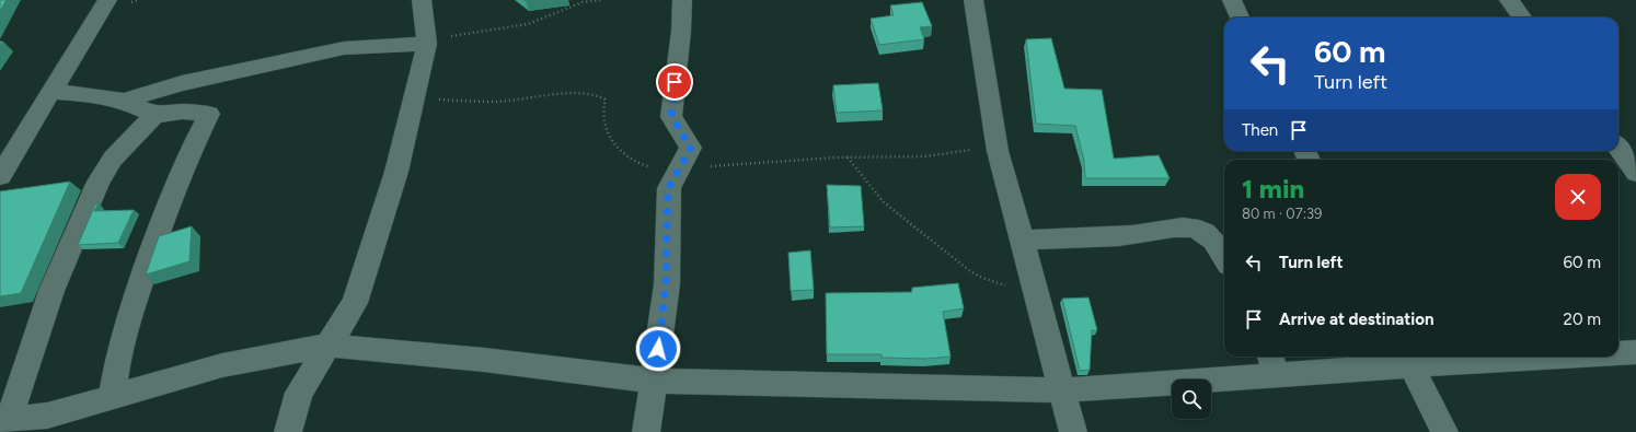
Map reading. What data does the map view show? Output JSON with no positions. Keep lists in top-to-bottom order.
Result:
{
  "page": {
    "turn": ["60 m", "Turn left"],
    "then": "Then",
    "heading": ["1 min", "80 m · 07:39"],
    "list": [
      {
        "name": "Turn left",
        "value": "60 m"
      },
      {
        "name": "Arrive at destination",
        "value": "20 m"
      }
    ]
  }
}
